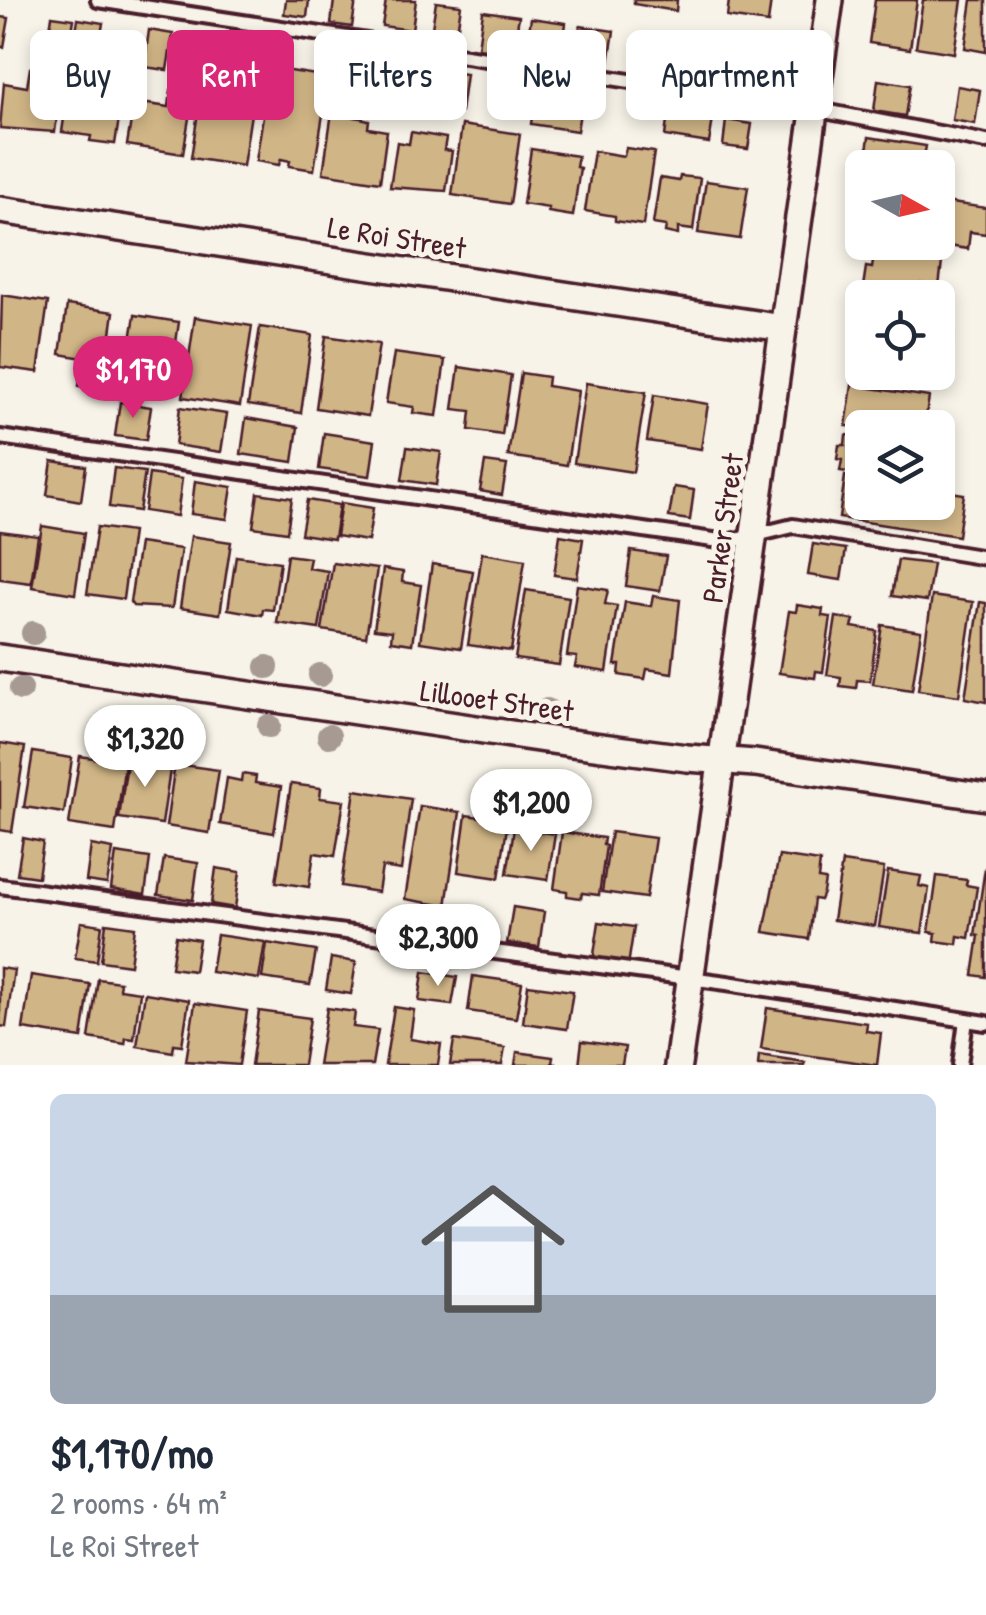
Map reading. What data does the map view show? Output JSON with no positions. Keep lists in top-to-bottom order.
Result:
{
  "streets": {
    "street": ["Le Roi Street", "Parker Street", "Lillooet Street"]
  },
  "crossings": [
    ["Le Roi Street", "Parker Street"],
    ["Parker Street", "Lillooet Street"]
  ],
  "north": "right",
  "page": {
    "chip": [
      "Buy",
      "Rent",
      "Filters",
      "New",
      "Apartment"
    ],
    "price": [
      "$1,170",
      "$1,320",
      "$1,200",
      "$2,300"
    ],
    "list": [
      {
        "name": "$1,170/mo",
        "note": "2 rooms · 64 m² · Le Roi Street"
      }
    ]
  }
}
